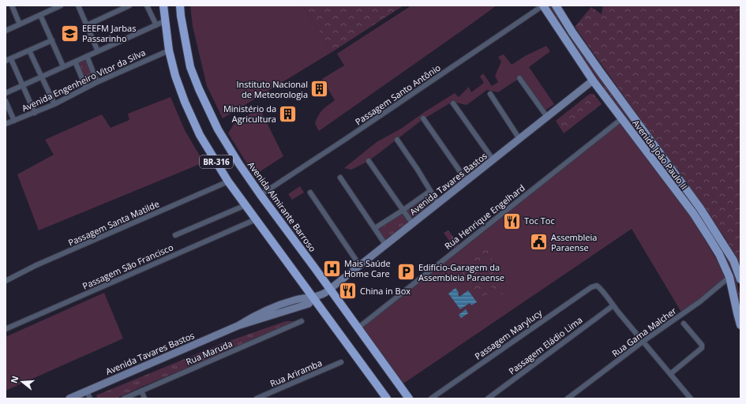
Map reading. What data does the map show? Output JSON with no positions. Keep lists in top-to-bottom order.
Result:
{
  "streets": {
    "highway": ["BR-316", "Avenida Almirante Barroso"],
    "main road": ["Avenida João Paulo II", "Avenida Tavares Bastos"],
    "street": [
      "Avenida Engenheiro Vitor da Silva",
      "Passagem Santo Antônio",
      "Rua Henrique Engelhard",
      "Passagem Santa Matilde",
      "Passagem São Francisco",
      "Rua Gama Malcher",
      "Passagem Marylucy",
      "Passagem Eládio Lima",
      "Rua Maruda",
      "Rua Ariramba"
    ]
  },
  "crossings": [
    ["Avenida Engenheiro Vitor da Silva", "BR-316"],
    ["Passagem Santo Antônio", "Avenida João Paulo II"],
    ["Passagem Santo Antônio", "Avenida Almirante Barroso"],
    ["Avenida João Paulo II", "Avenida Tavares Bastos"],
    ["Avenida João Paulo II", "Rua Henrique Engelhard"],
    ["Avenida João Paulo II", "Rua Gama Malcher"],
    ["BR-316", "Avenida Tavares Bastos"],
    ["BR-316", "Passagem Santa Matilde"],
    ["BR-316", "Passagem São Francisco"],
    ["Avenida Tavares Bastos", "Avenida Almirante Barroso"],
    ["Avenida Almirante Barroso", "Rua Henrique Engelhard"],
    ["Passagem Marylucy", "Passagem Eládio Lima"]
  ],
  "places": {
    "school or university": ["EEEFM Jarbas Passarinho"],
    "building": ["Instituto Nacional de Meteorologia", "Ministério da Agricultura"],
    "restaurant": ["Toc Toc", "China in Box"],
    "public building": ["Assembleia Paraense"],
    "hospital": ["Mais Saúde Home Care"],
    "parking": ["Edifício-Garagem da Assembleia Paraense"]
  },
  "north": "left"
}
